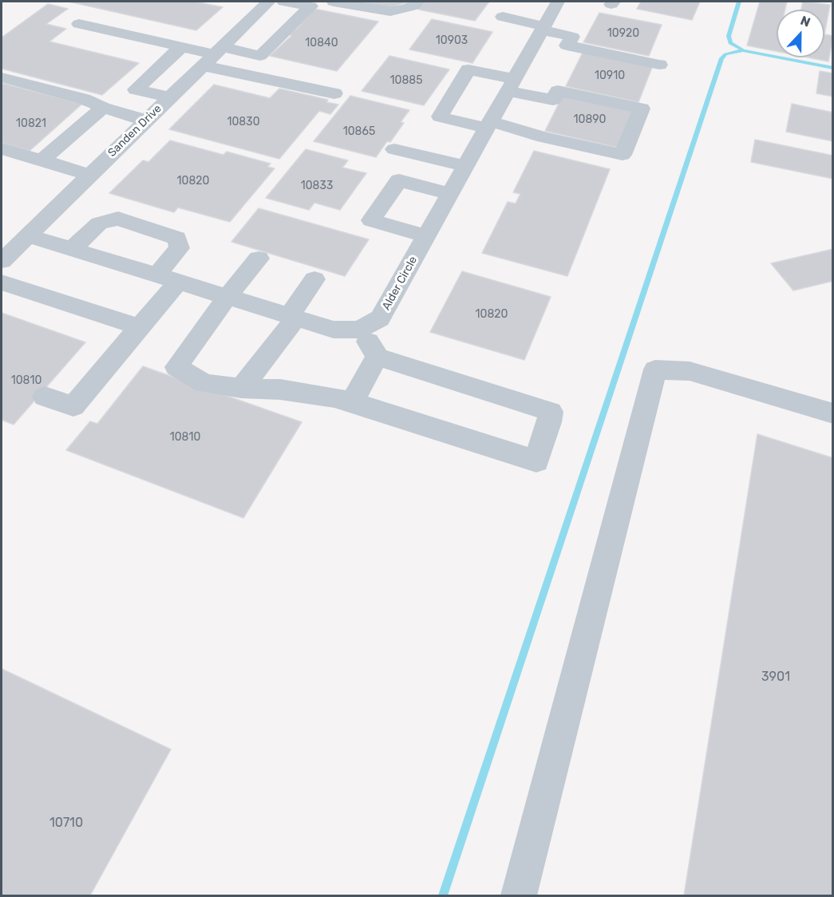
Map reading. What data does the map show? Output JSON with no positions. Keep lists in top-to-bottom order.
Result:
{
  "streets": {
    "street": ["Sanden Drive", "Alder Circle"]
  },
  "crossings": [
    ["Sanden Drive", "Alder Circle"]
  ],
  "house_numbers": [
    "10920",
    "10903",
    "10840",
    "10910",
    "10885",
    "10890",
    "10830",
    "10821",
    "10865",
    "10820",
    "10833",
    "10820",
    "10810",
    "10810",
    "3901",
    "10710"
  ],
  "north": "top"
}
